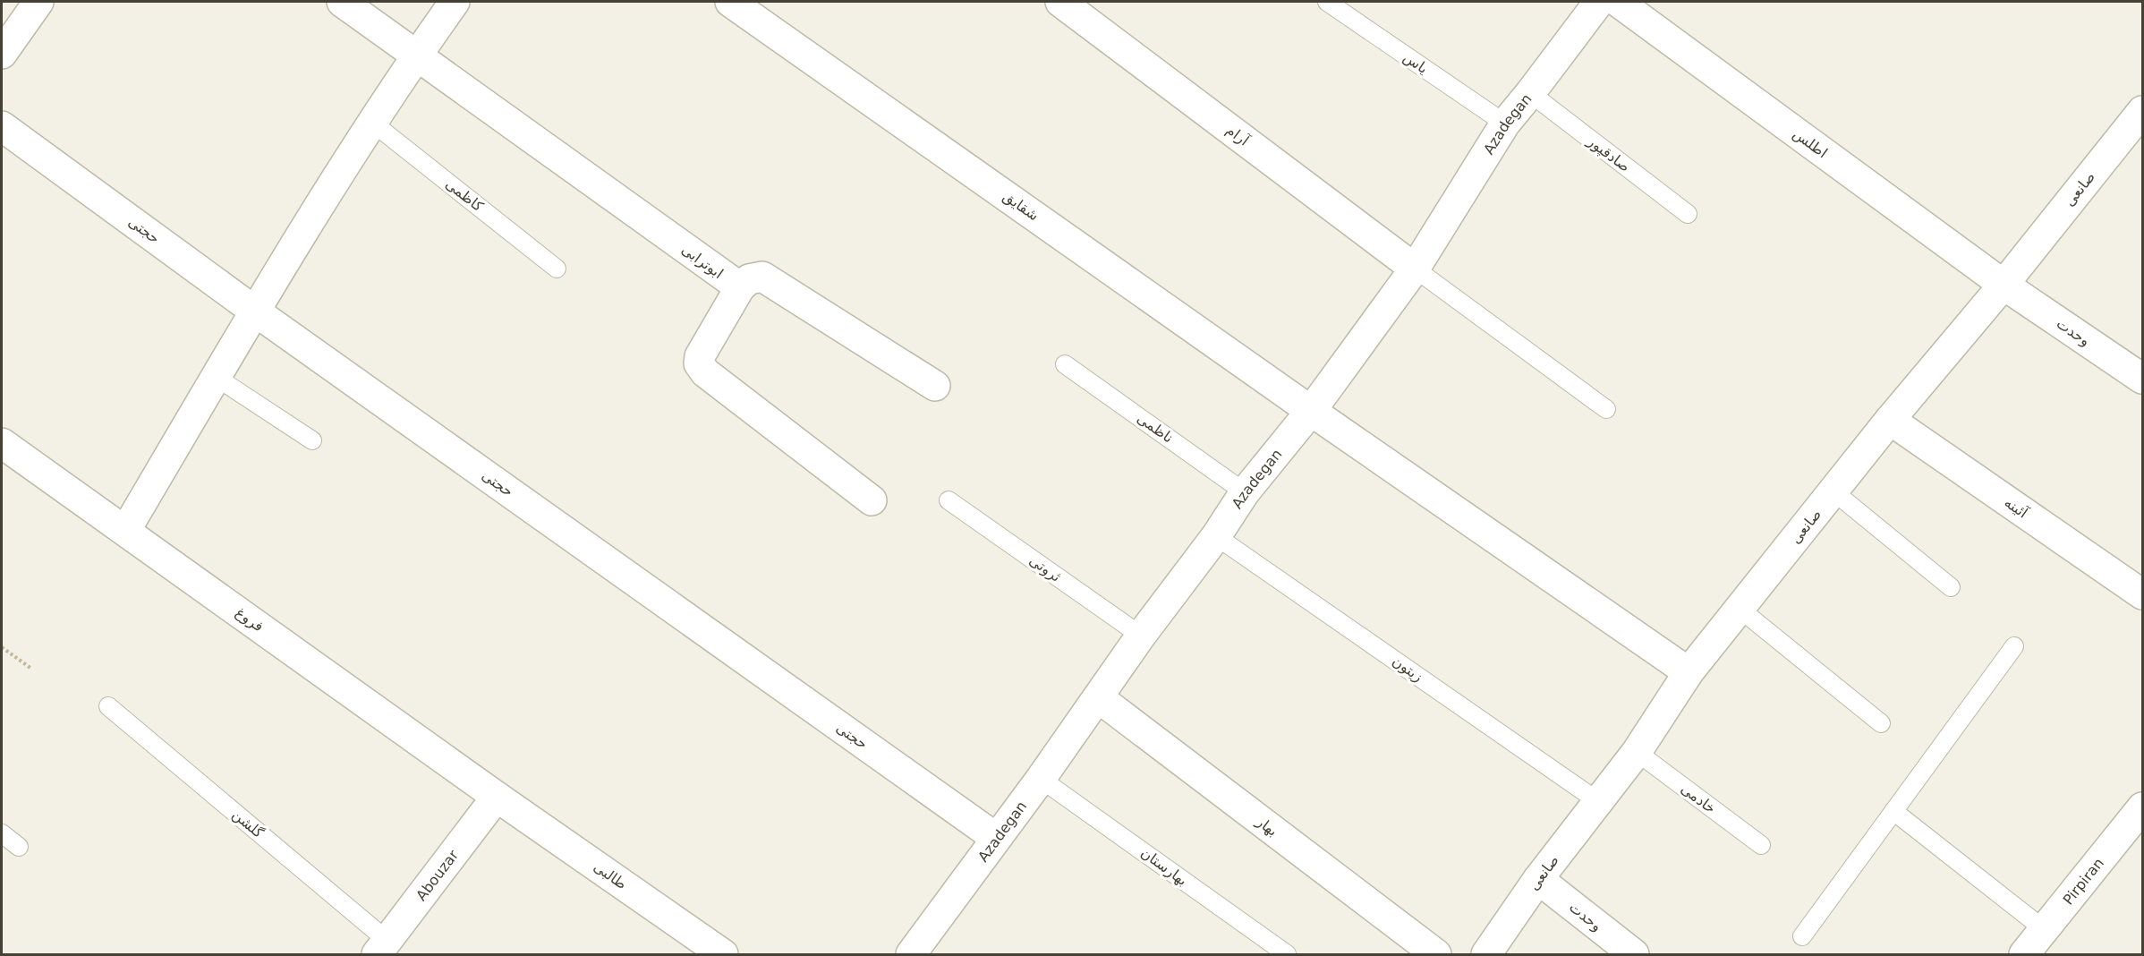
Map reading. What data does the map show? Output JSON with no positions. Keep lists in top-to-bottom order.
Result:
{
  "streets": {
    "street": [
      "Azadegan",
      "آرام",
      "اطلس",
      "صانعی",
      "شقایق",
      "حجتی",
      "ابوترابی",
      "وحدت",
      "آئینه",
      "فروغ",
      "بهار",
      "Abouzar",
      "طالبی",
      "Pirpiran"
    ],
    "lane": [
      "یاس",
      "صادقپور",
      "کاظمی",
      "ناظمی",
      "ثروتی",
      "زیتون",
      "خادمی",
      "گلشن",
      "بهارستان"
    ]
  },
  "crossings": [
    ["یاس", "Azadegan"],
    ["Azadegan", "آرام"],
    ["Azadegan", "صادقپور"],
    ["Azadegan", "شقایق"],
    ["Azadegan", "حجتی"],
    ["Azadegan", "ناظمی"],
    ["Azadegan", "ثروتی"],
    ["Azadegan", "زیتون"],
    ["Azadegan", "بهار"],
    ["Azadegan", "بهارستان"],
    ["اطلس", "صانعی"],
    ["اطلس", "وحدت"],
    ["صانعی", "شقایق"],
    ["صانعی", "وحدت"],
    ["صانعی", "آئینه"],
    ["صانعی", "زیتون"],
    ["صانعی", "خادمی"],
    ["فروغ", "Abouzar"],
    ["فروغ", "طالبی"],
    ["گلشن", "Abouzar"],
    ["Abouzar", "طالبی"]
  ]
}
